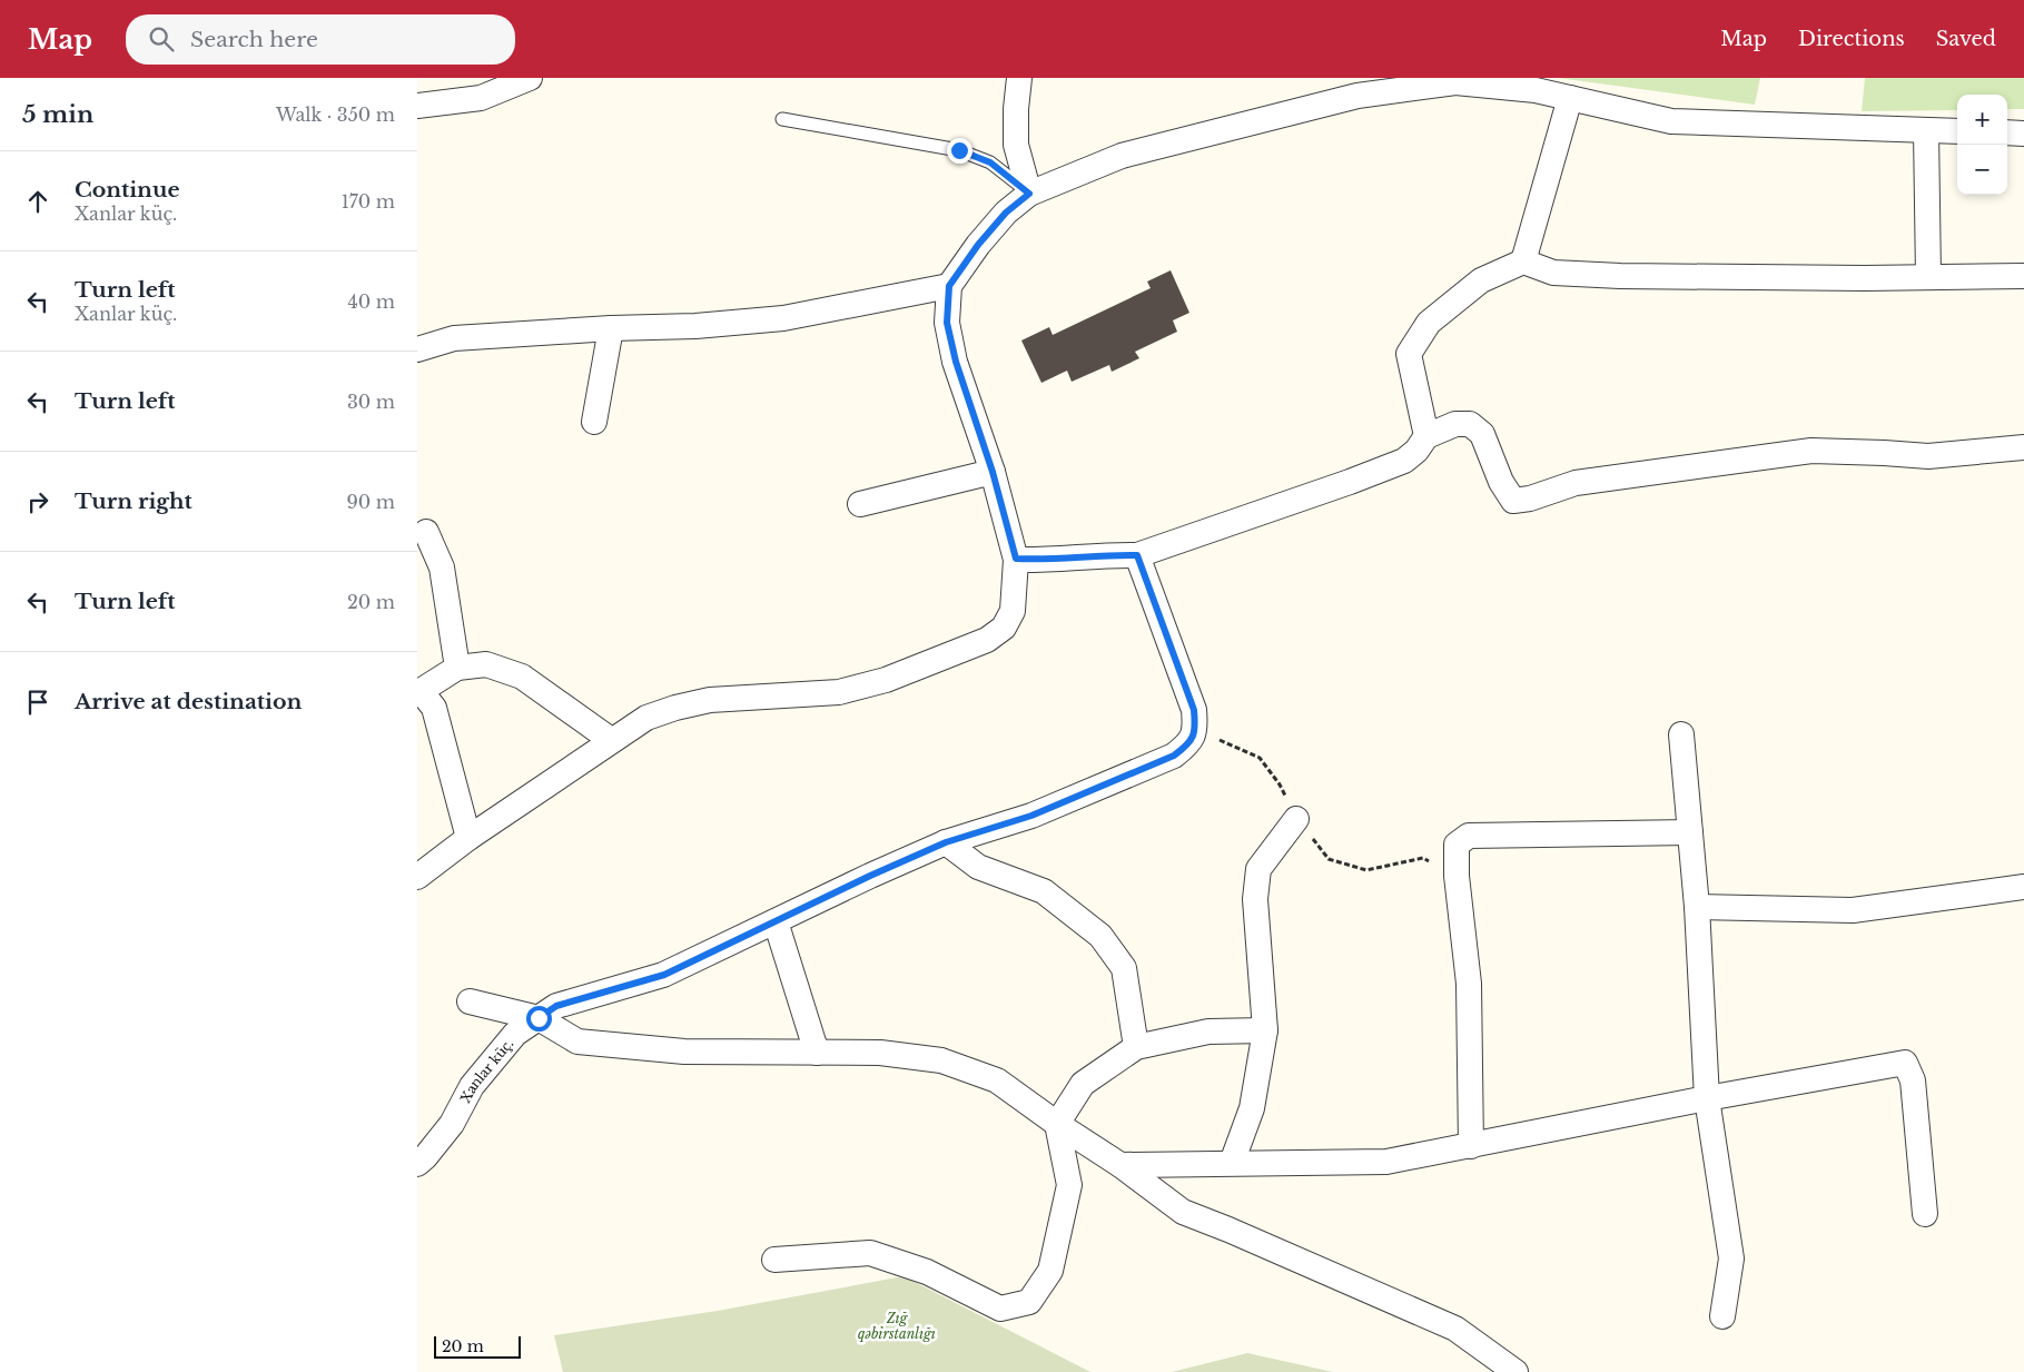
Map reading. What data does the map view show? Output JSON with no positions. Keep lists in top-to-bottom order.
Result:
{
  "streets": {
    "street": ["Xanlar küç."]
  },
  "parks": ["Zığ qəbirstanlığı"],
  "scale_bar": "20 m",
  "page": {
    "header": "Map",
    "search": "Search here",
    "nav": ["Map", "Directions", "Saved"],
    "heading": ["5 min", "Walk · 350 m"],
    "map_buttons": ["+", "−"],
    "list": [
      ["Continue", "Xanlar küç.", "170 m"],
      ["Turn left", "Xanlar küç.", "40 m"],
      ["Turn left", "30 m"],
      ["Turn right", "90 m"],
      ["Turn left", "20 m"],
      "Arrive at destination"
    ],
    "scale": "20 m"
  }
}
